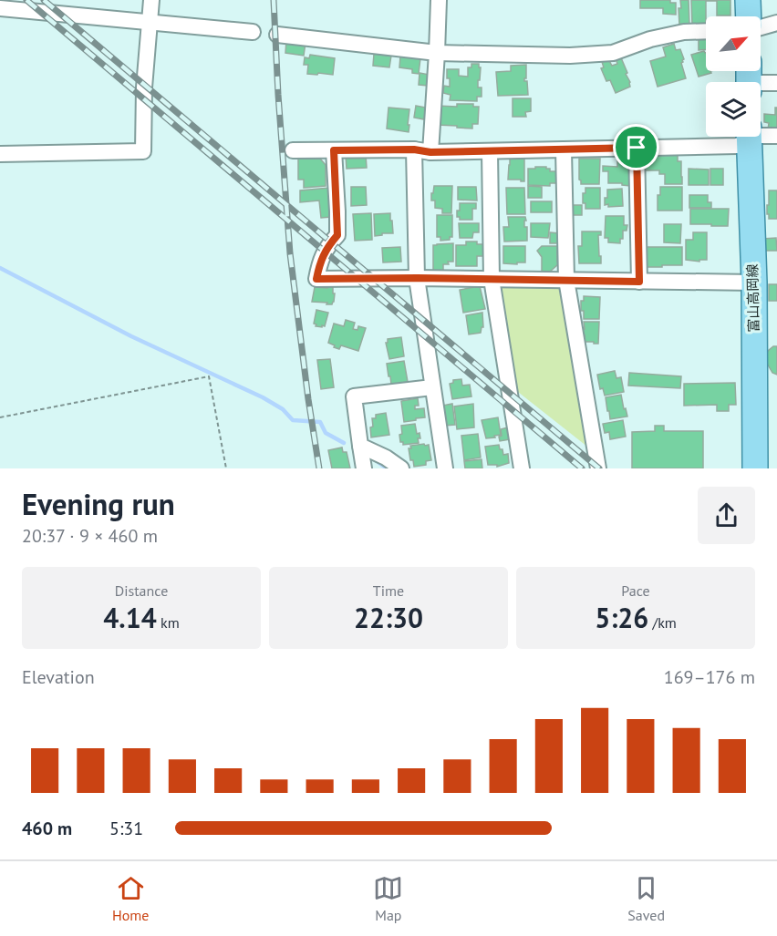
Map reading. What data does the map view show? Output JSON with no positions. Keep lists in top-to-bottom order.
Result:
{
  "streets": {
    "main road": ["富山高岡線"]
  },
  "north": "top right",
  "page": {
    "heading": ["Evening run", "20:37 · 9 × 460 m"],
    "stats": [
      ["Distance", "4.14 km"],
      ["Time", "22:30"],
      ["Pace", "5:26 /km"]
    ],
    "chart": ["Elevation", "169–176 m"],
    "list": [
      {
        "name": "460 m",
        "note": "5:31"
      }
    ],
    "tabs": ["Home", "Map", "Saved"]
  }
}
